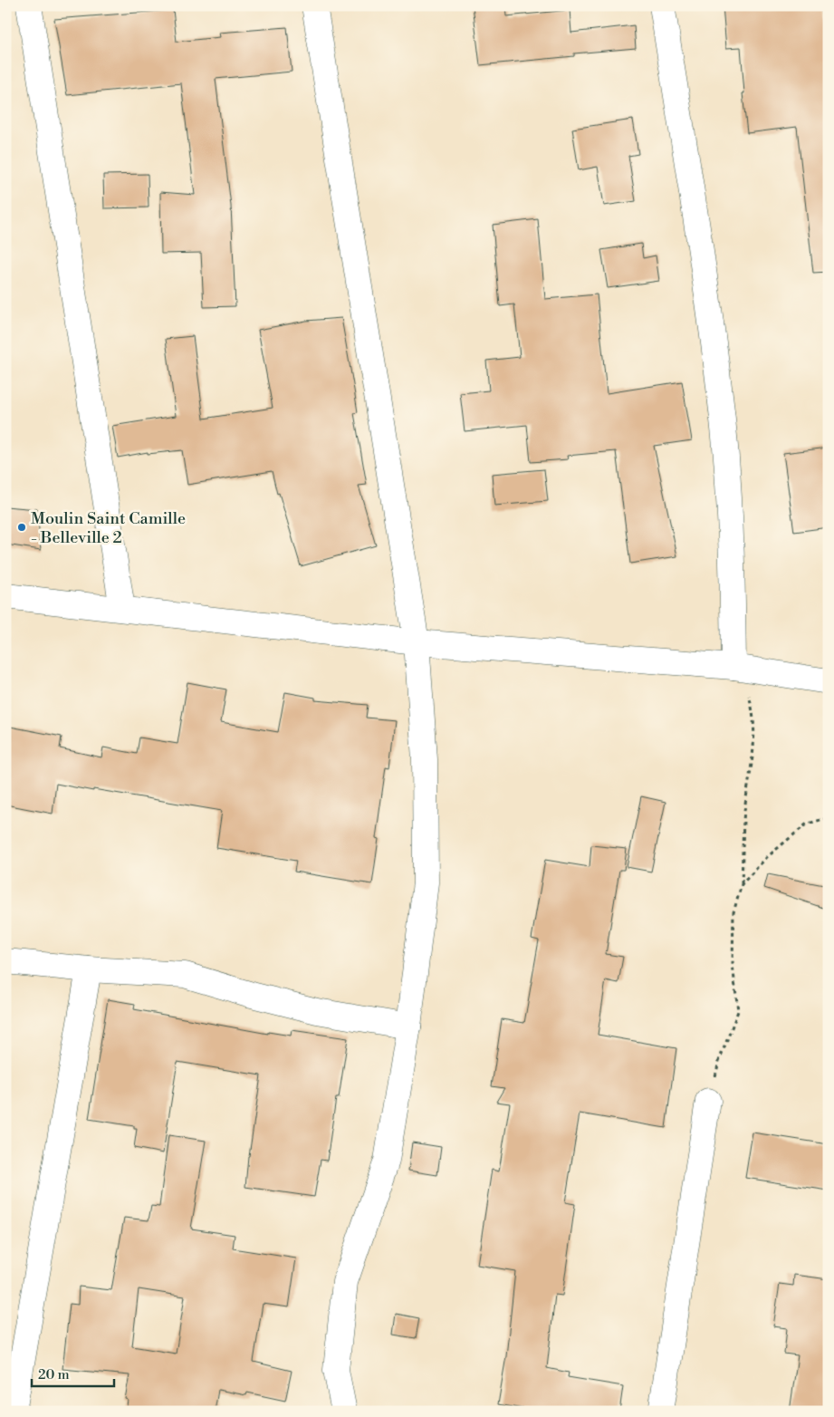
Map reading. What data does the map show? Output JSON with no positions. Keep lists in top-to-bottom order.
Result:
{
  "places": ["Moulin Saint Camille - Belleville 2"],
  "scale_bar": "20 m"
}
